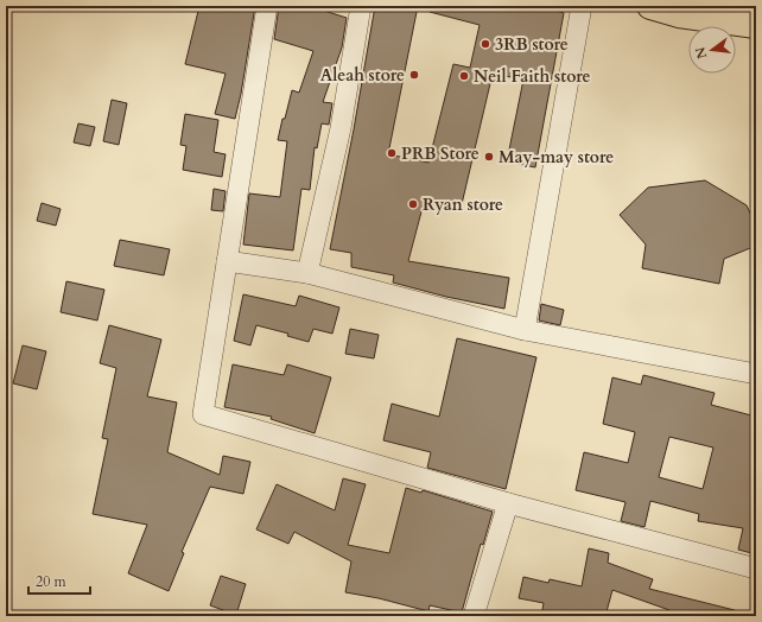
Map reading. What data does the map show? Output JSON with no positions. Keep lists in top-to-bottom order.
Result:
{
  "places": [
    "3RB store",
    "Aleah store",
    "Neil Faith store",
    "PRB Store",
    "May-may store",
    "Ryan store"
  ],
  "scale_bar": "20 m",
  "north": "left"
}
